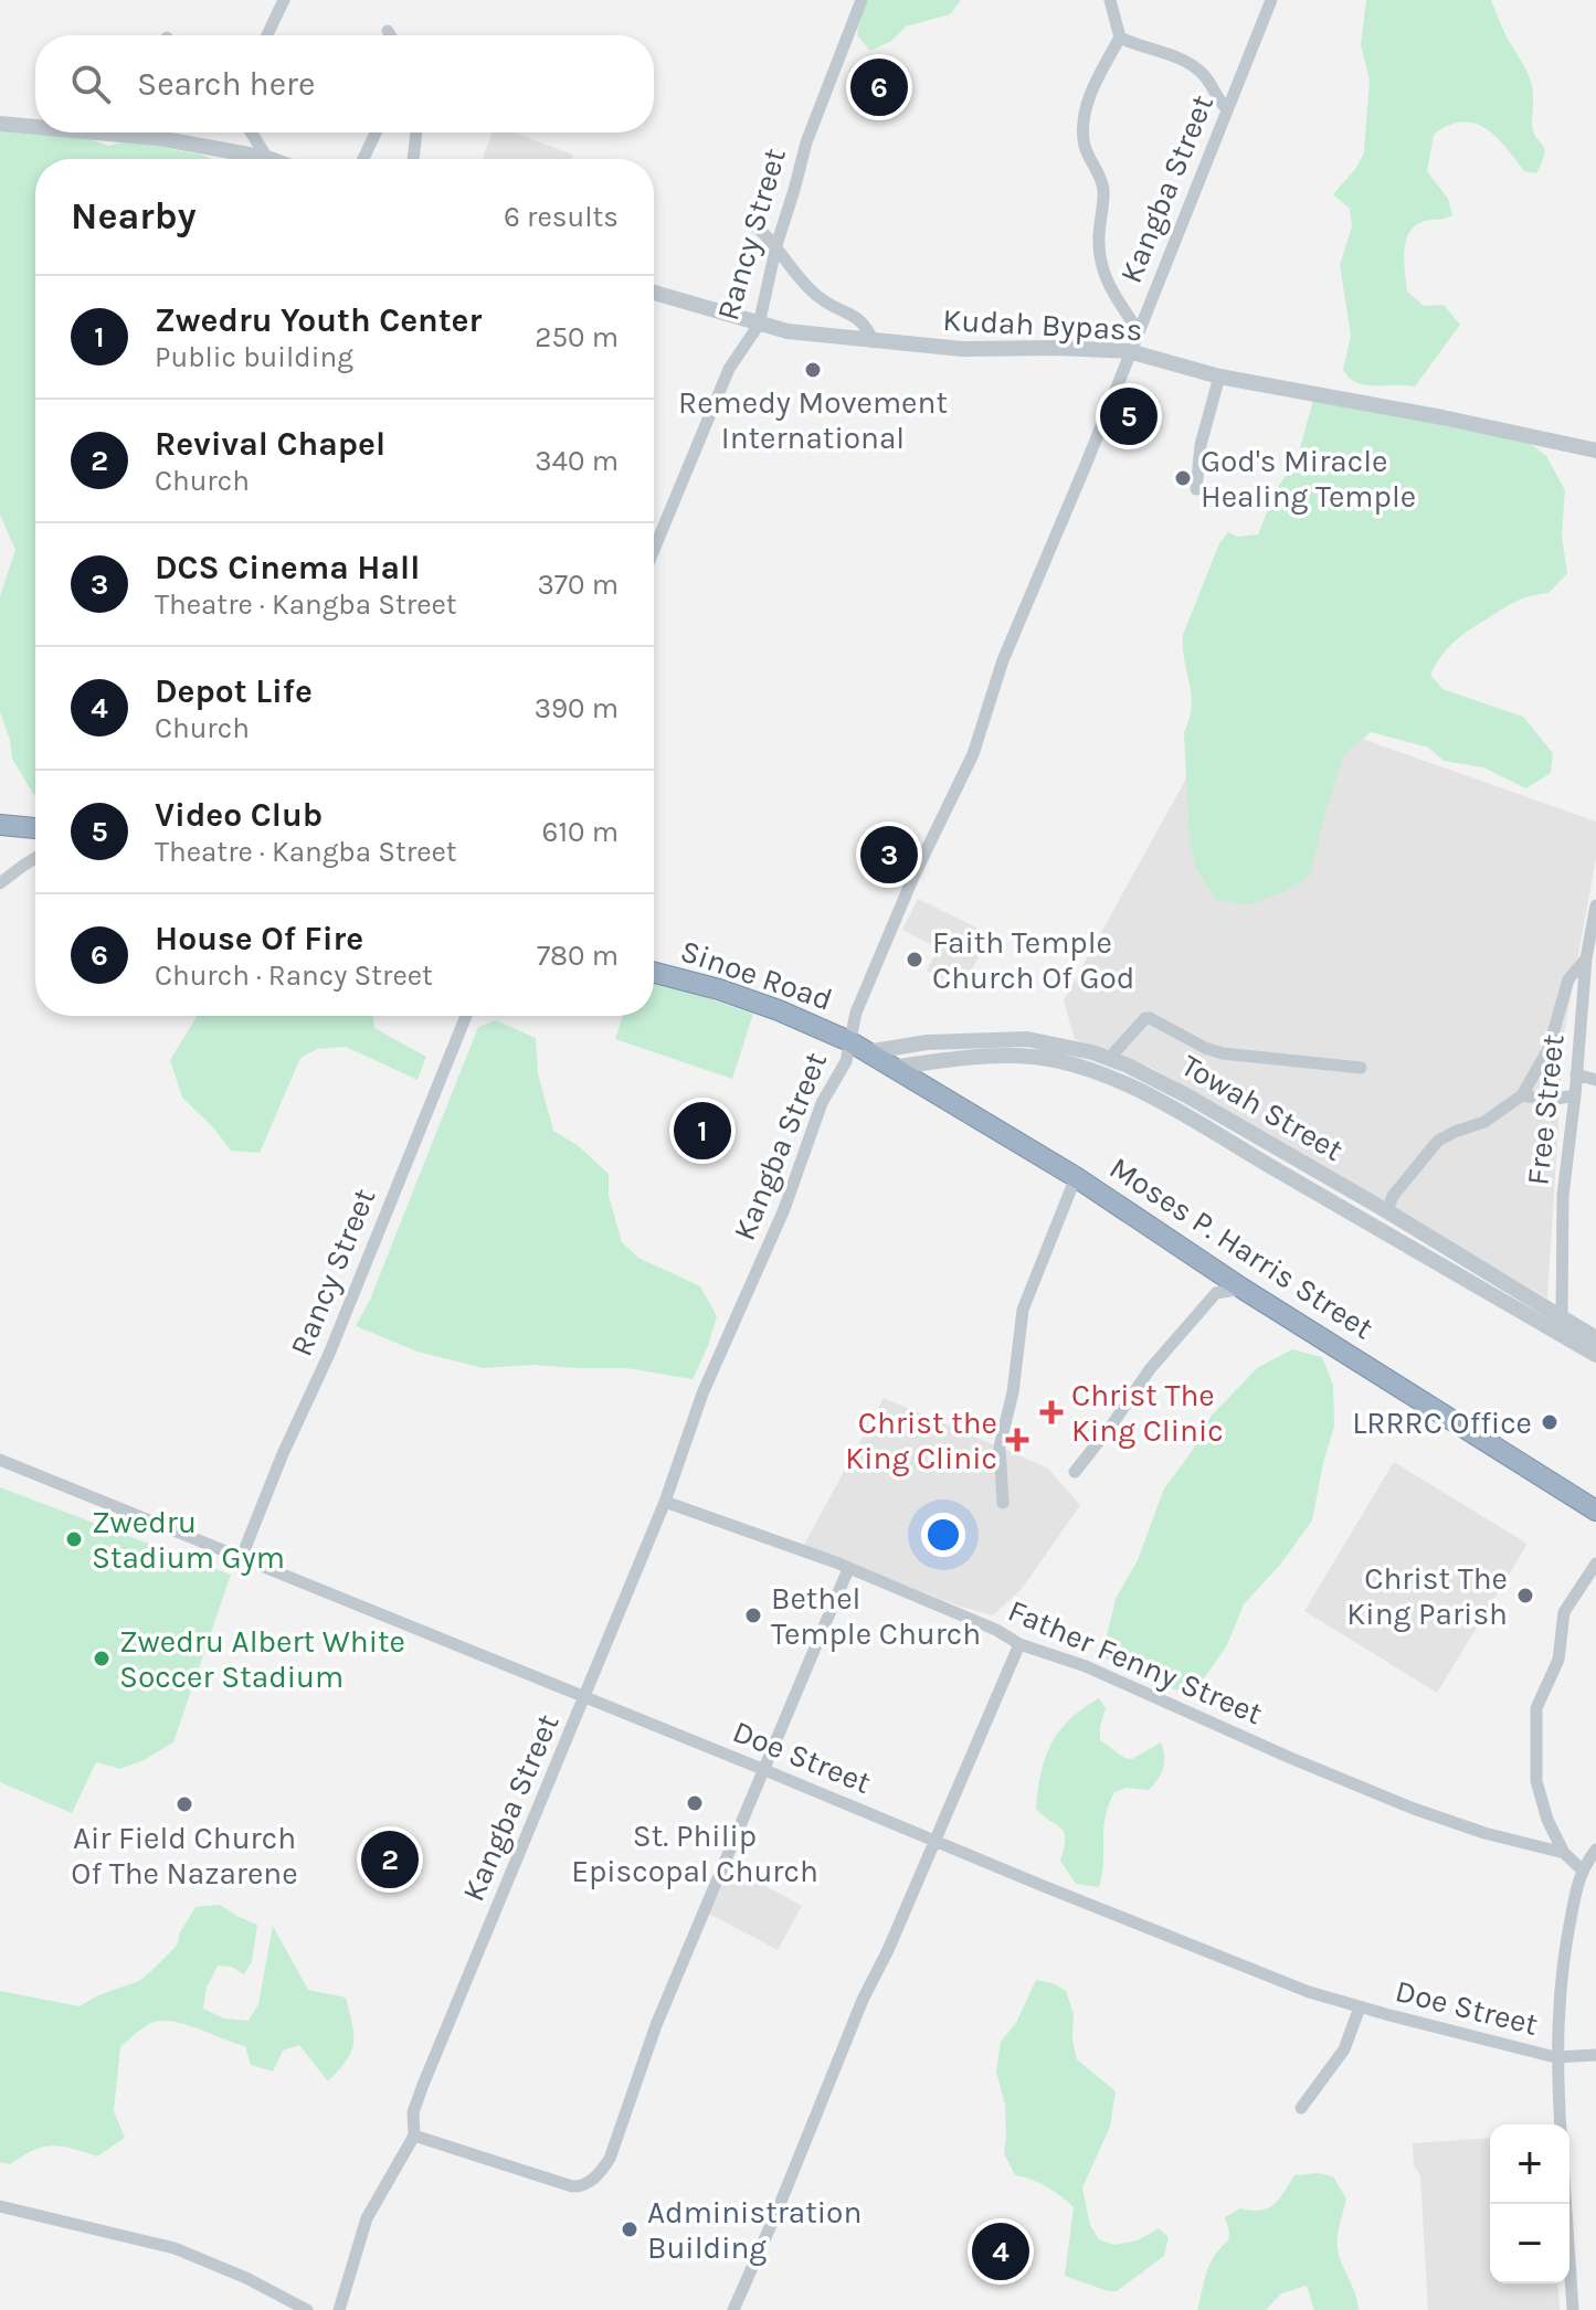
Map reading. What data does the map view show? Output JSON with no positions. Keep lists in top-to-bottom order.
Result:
{
  "streets": {
    "highway": ["Sinoe Road", "Moses P. Harris Street"],
    "street": [
      "Kangba Street",
      "Rancy Street",
      "Kudah Bypass",
      "Towah Street",
      "Free Street",
      "Father Fenny Street",
      "Doe Street"
    ]
  },
  "crossings": [
    ["Kangba Street", "Kudah Bypass"],
    ["Kangba Street", "Sinoe Road"],
    ["Kangba Street", "Towah Street"],
    ["Kangba Street", "Moses P. Harris Street"],
    ["Kangba Street", "Father Fenny Street"],
    ["Kangba Street", "Doe Street"],
    ["Rancy Street", "Kudah Bypass"],
    ["Rancy Street", "Doe Street"],
    ["Sinoe Road", "Towah Street"],
    ["Sinoe Road", "Moses P. Harris Street"],
    ["Towah Street", "Free Street"],
    ["Towah Street", "Moses P. Harris Street"]
  ],
  "places": {
    "other": [
      "Remedy Movement International",
      "God's Miracle Healing Temple",
      "Faith Temple Church Of God",
      "LRRRC Office",
      "Zwedru Stadium Gym",
      "Christ The King Parish",
      "Bethel Temple Church",
      "Zwedru Albert White Soccer Stadium",
      "St. Philip Episcopal Church",
      "Air Field Church Of The Nazarene",
      "Administration Building"
    ],
    "health": ["Christ The King Clinic", "Christ the King Clinic"]
  },
  "page": {
    "search": "Search here",
    "pins": [
      "6",
      "5",
      "3",
      "1",
      "2",
      "4"
    ],
    "heading": ["Nearby", "6 results"],
    "list": [
      {
        "mark": "1",
        "name": "Zwedru Youth Center",
        "note": "Public building",
        "value": "250 m"
      },
      {
        "mark": "2",
        "name": "Revival Chapel",
        "note": "Church",
        "value": "340 m"
      },
      {
        "mark": "3",
        "name": "DCS Cinema Hall",
        "note": "Theatre · Kangba Street",
        "value": "370 m"
      },
      {
        "mark": "4",
        "name": "Depot Life",
        "note": "Church",
        "value": "390 m"
      },
      {
        "mark": "5",
        "name": "Video Club",
        "note": "Theatre · Kangba Street",
        "value": "610 m"
      },
      {
        "mark": "6",
        "name": "House Of Fire",
        "note": "Church · Rancy Street",
        "value": "780 m"
      }
    ],
    "map_buttons": ["+", "−"]
  }
}
